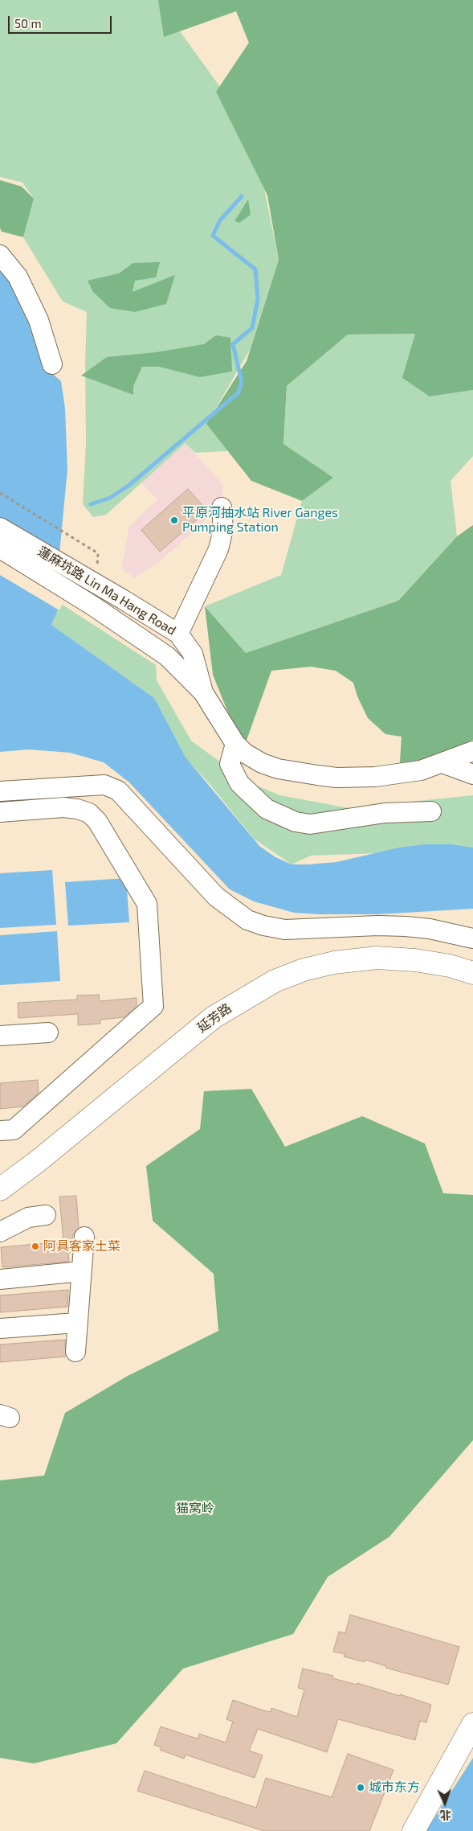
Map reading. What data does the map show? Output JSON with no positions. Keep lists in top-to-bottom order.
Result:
{
  "streets": {
    "main road": ["延芳路"],
    "street": ["蓮麻坑路 Lin Ma Hang Road"]
  },
  "parks": ["猫窝岭"],
  "places": ["平原河抽水站 River Ganges Pumping Station", "阿具客家土菜", "城市东方"],
  "scale_bar": "50 m",
  "north": "bottom"
}
